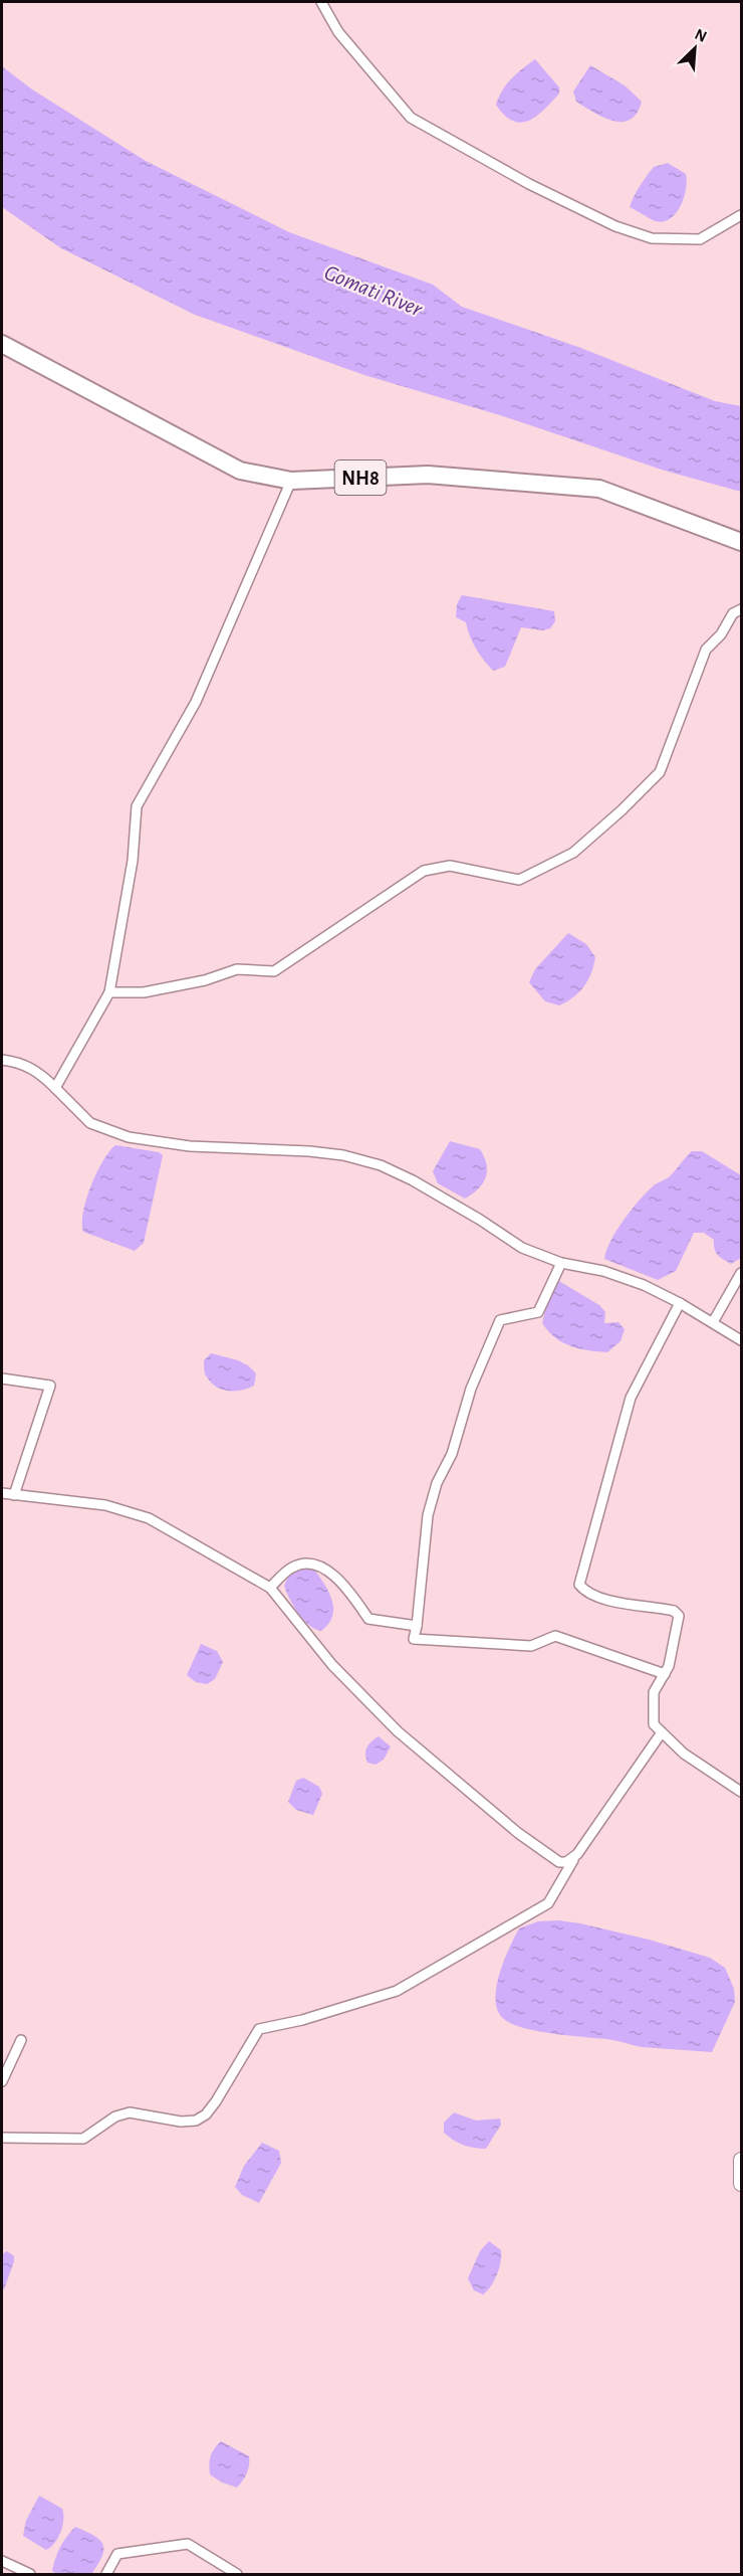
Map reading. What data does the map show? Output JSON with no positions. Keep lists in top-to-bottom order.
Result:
{
  "streets": {
    "highway": ["NH8"]
  },
  "water": ["Gomati River"],
  "north": "top right"
}
